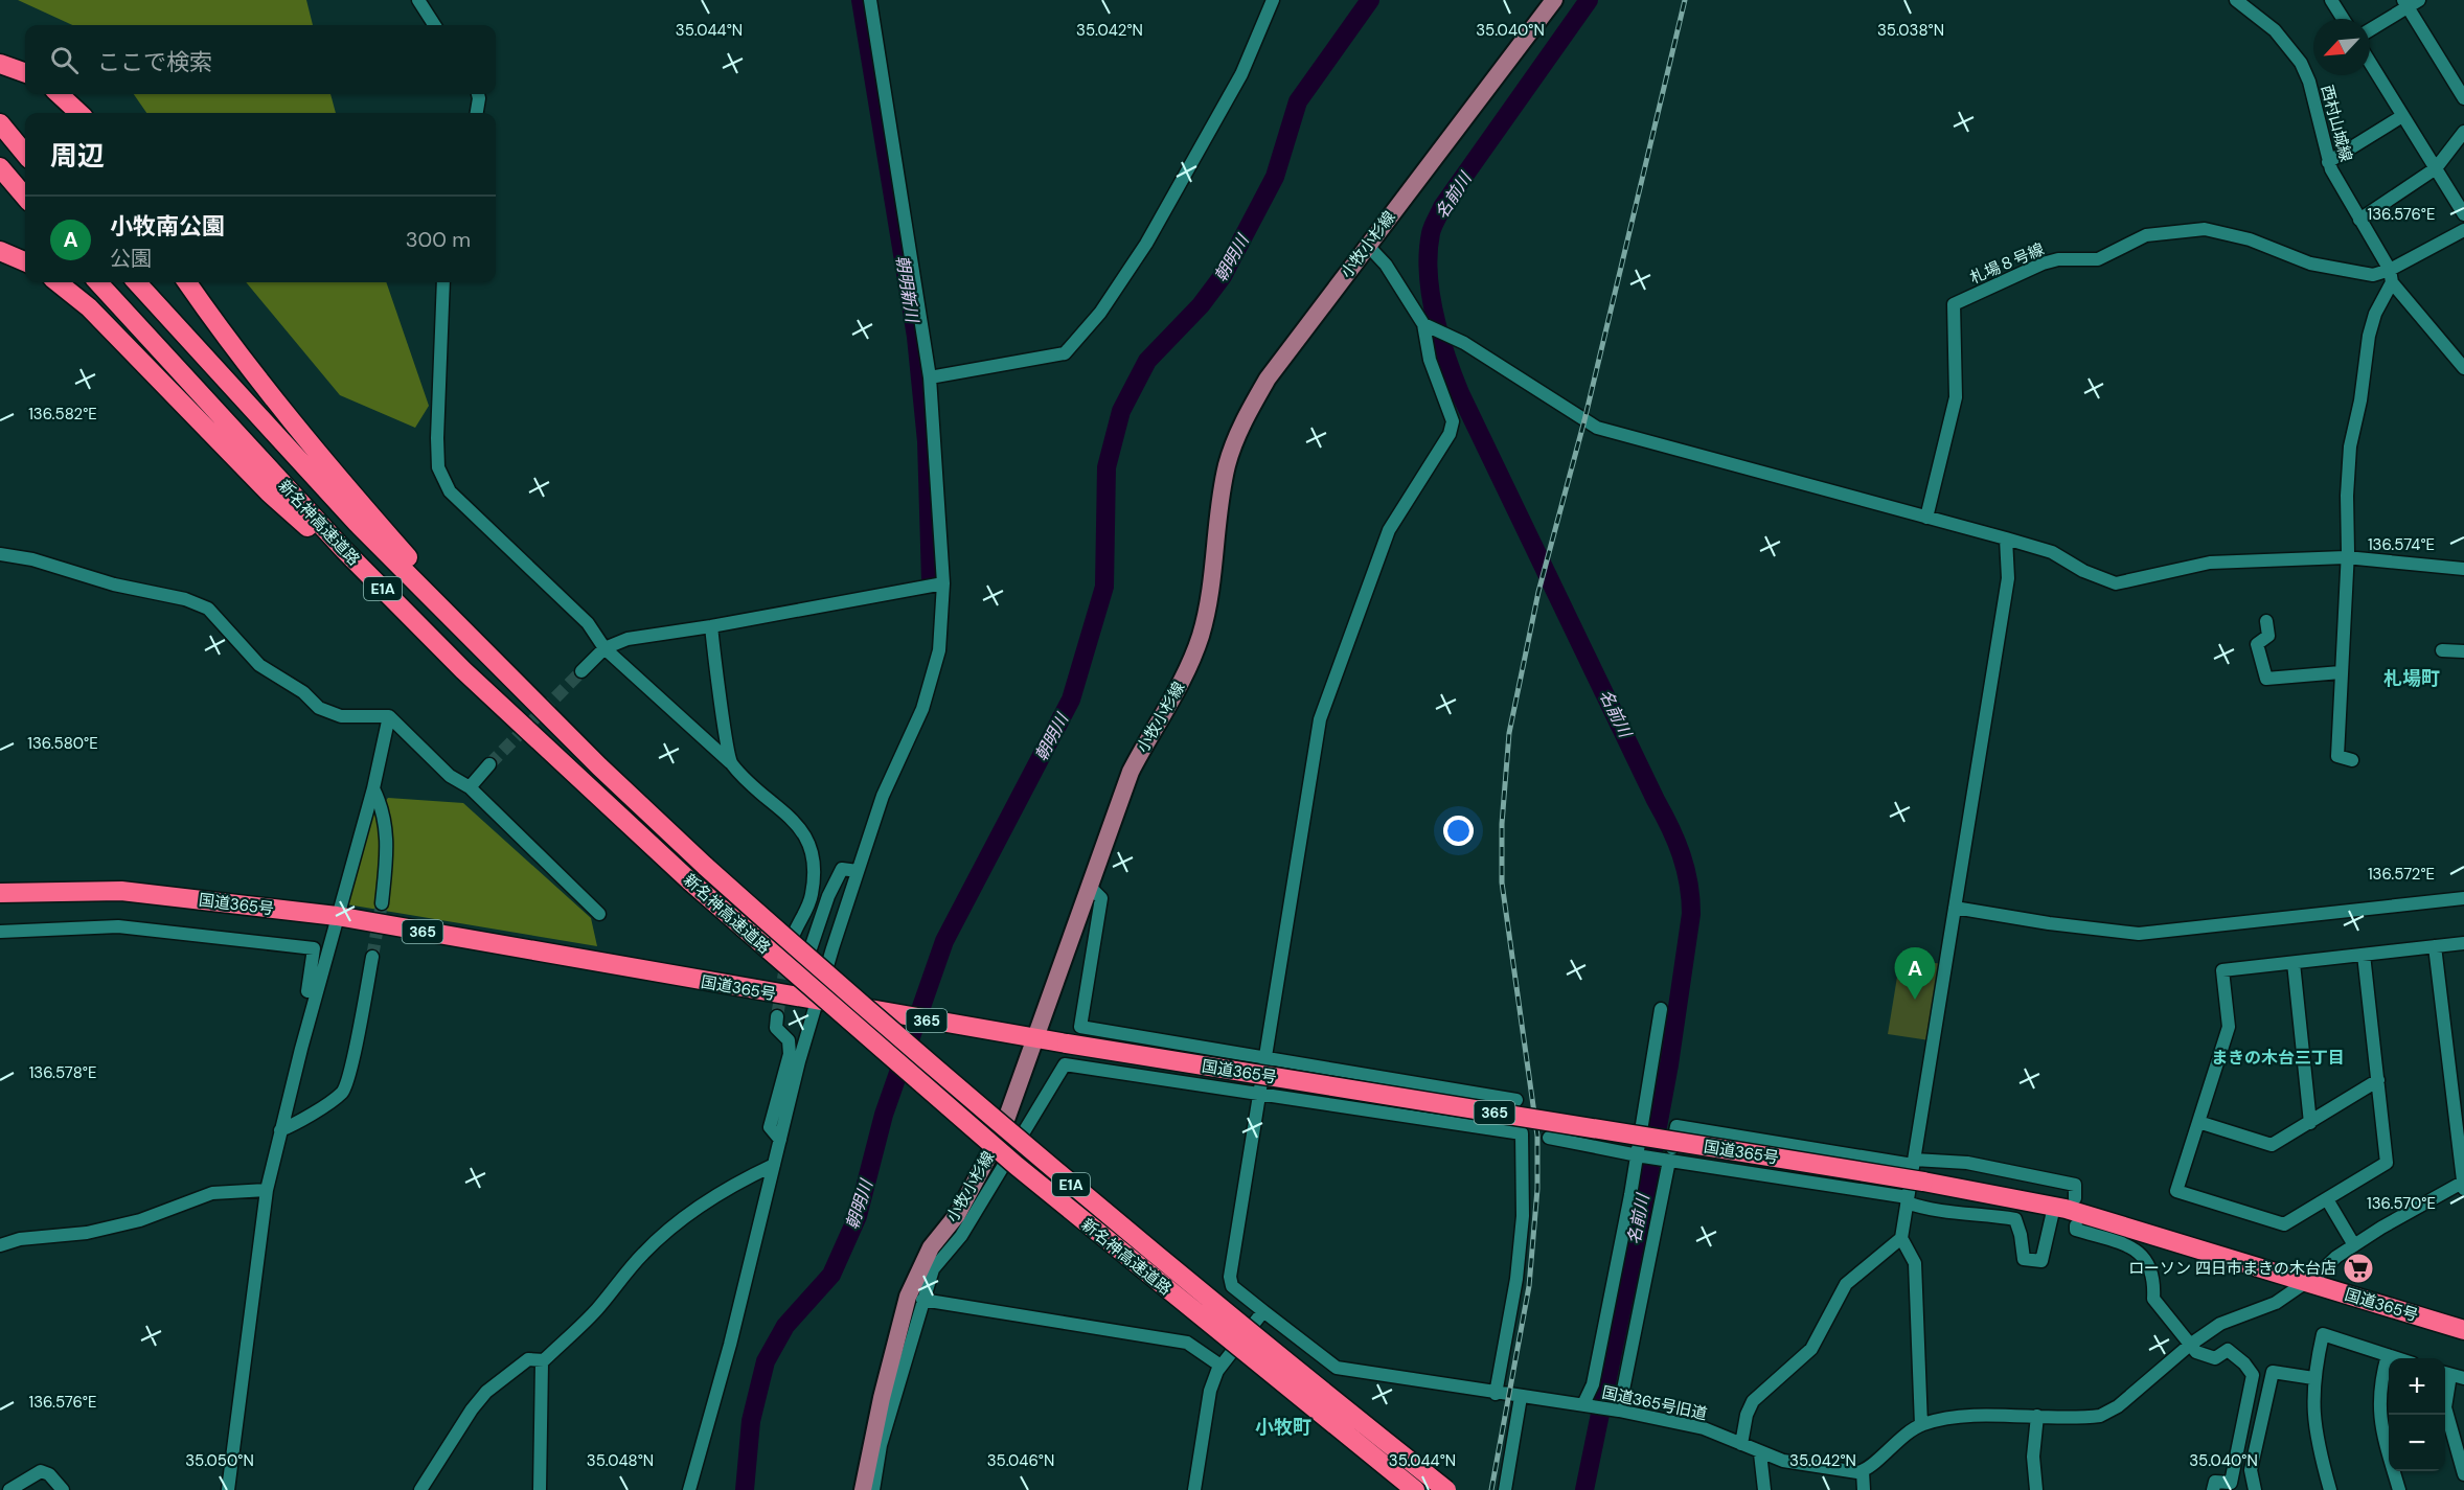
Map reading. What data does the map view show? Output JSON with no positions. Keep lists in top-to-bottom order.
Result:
{
  "streets": {
    "highway": [
      "新名神高速道路",
      "E1A",
      "国道365号",
      "365"
    ],
    "main road": ["小牧小杉線"],
    "street": ["西村山城線", "札場８号線", "国道365号旧道"]
  },
  "crossings": [
    ["西村山城線", "札場８号線"],
    ["小牧小杉線", "国道365号"]
  ],
  "districts": ["札場町", "まきの木台三丁目", "小牧町"],
  "water": ["名前川", "朝明川", "朝明新川"],
  "places": {
    "supermarket": ["ローソン 四日市まきの木台店"]
  },
  "north": "bottom left",
  "page": {
    "search": "ここで検索",
    "heading": "周辺",
    "list": [
      {
        "mark": "A",
        "name": "小牧南公園",
        "note": "公園",
        "value": "300 m"
      }
    ],
    "pins": "A",
    "map_buttons": ["+", "−"]
  },
  "coordinates": [
    "35.038°N",
    "35.044°N",
    "35.042°N",
    "35.040°N",
    "136.576°E",
    "136.582°E",
    "136.574°E",
    "136.580°E",
    "136.572°E",
    "136.578°E",
    "136.570°E",
    "35.050°N",
    "35.048°N",
    "35.046°N"
  ]
}
